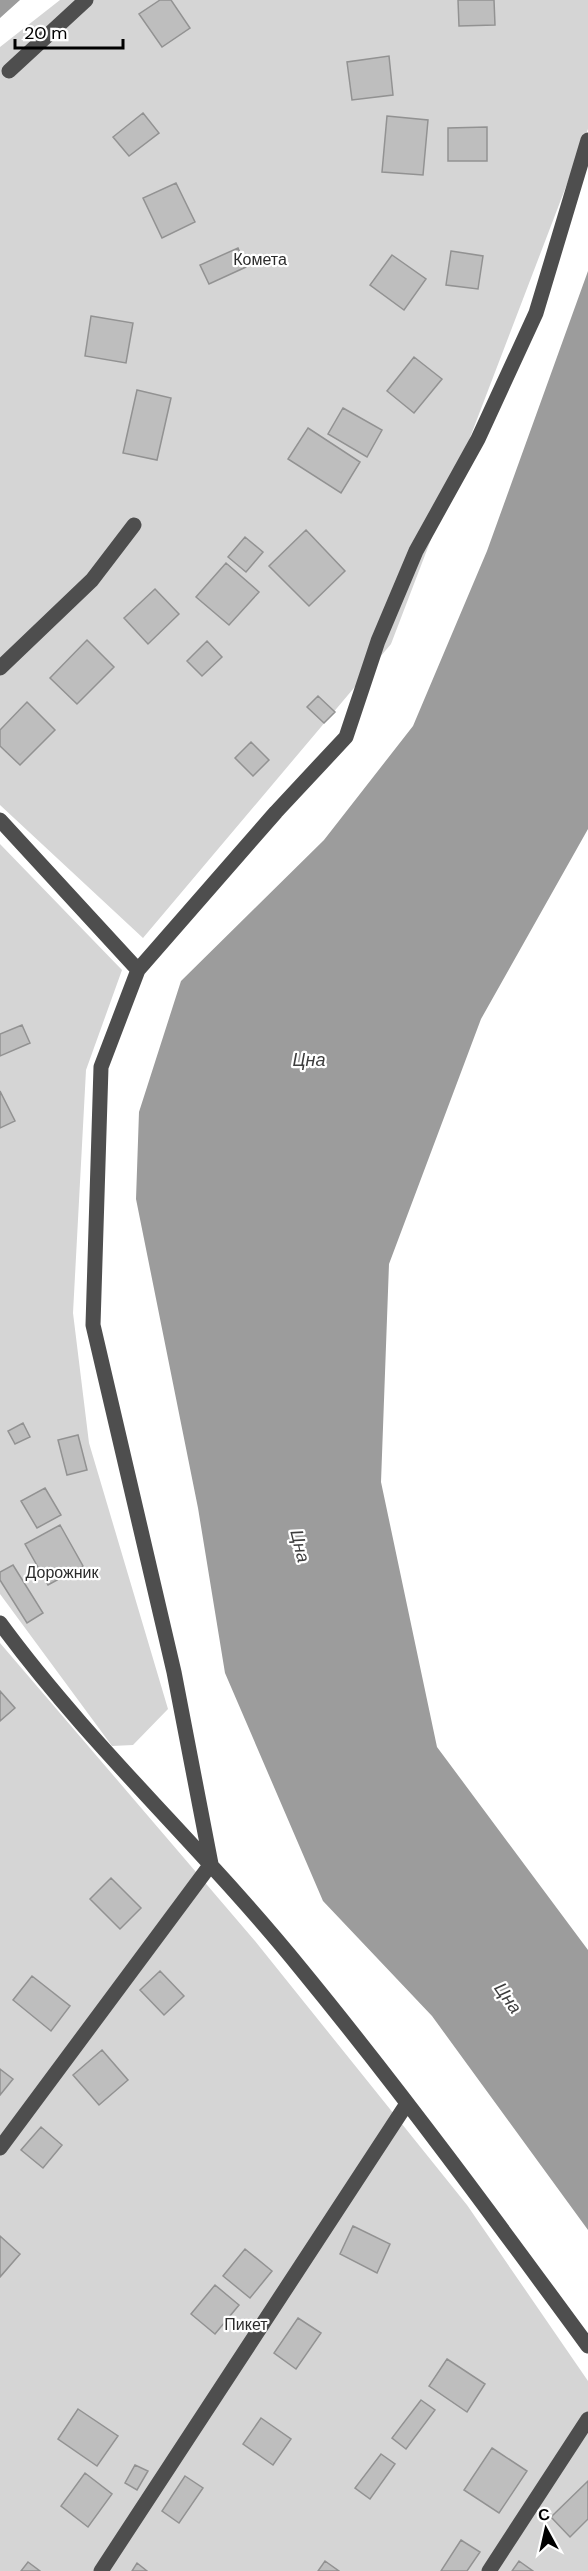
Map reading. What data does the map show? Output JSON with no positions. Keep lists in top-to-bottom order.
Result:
{
  "water": ["Цна"],
  "parks": ["Комета", "Дорожник", "Пикет"],
  "scale_bar": "20 m",
  "north": "top"
}
